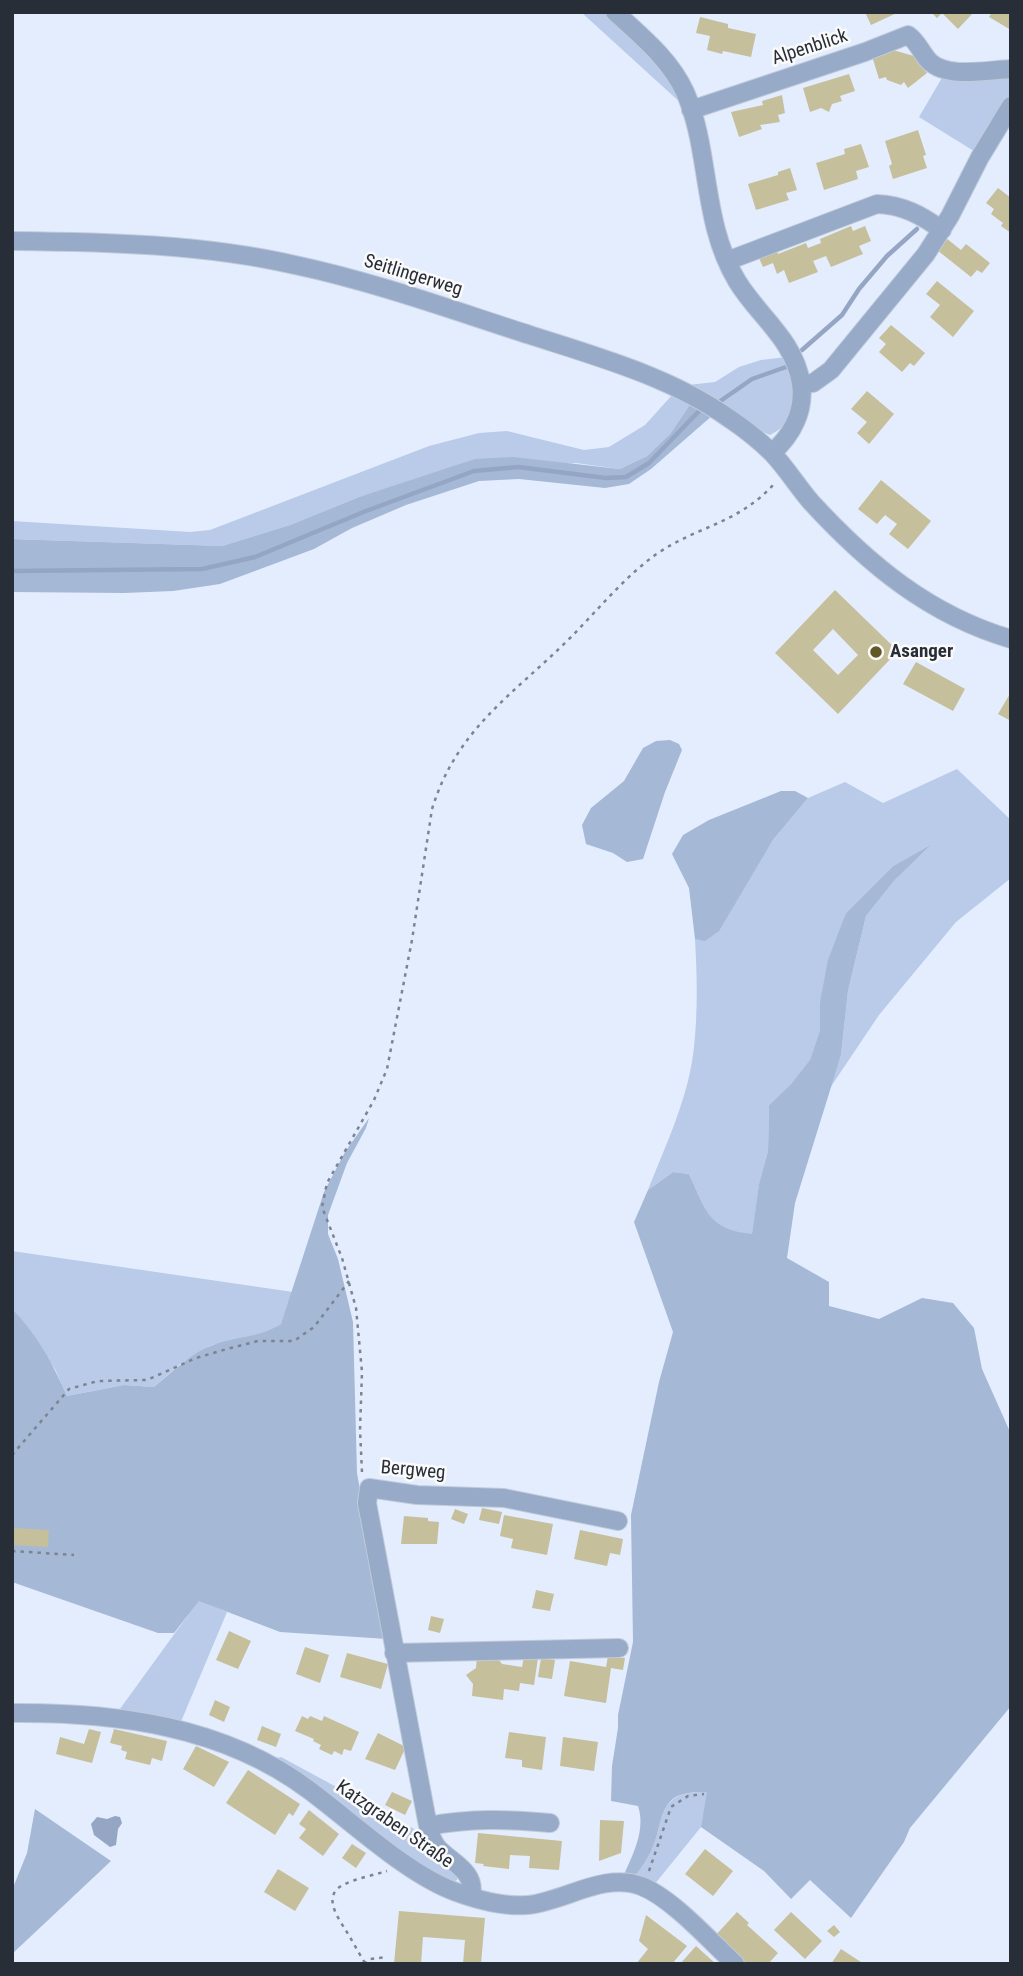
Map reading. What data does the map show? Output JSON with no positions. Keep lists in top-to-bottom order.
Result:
{
  "streets": {
    "street": [
      "Alpenblick",
      "Seitlingerweg",
      "Bergweg",
      "Katzgraben Straße"
    ]
  },
  "crossings": [
    ["Bergweg", "Katzgraben Straße"]
  ],
  "places": ["Asanger"]
}
